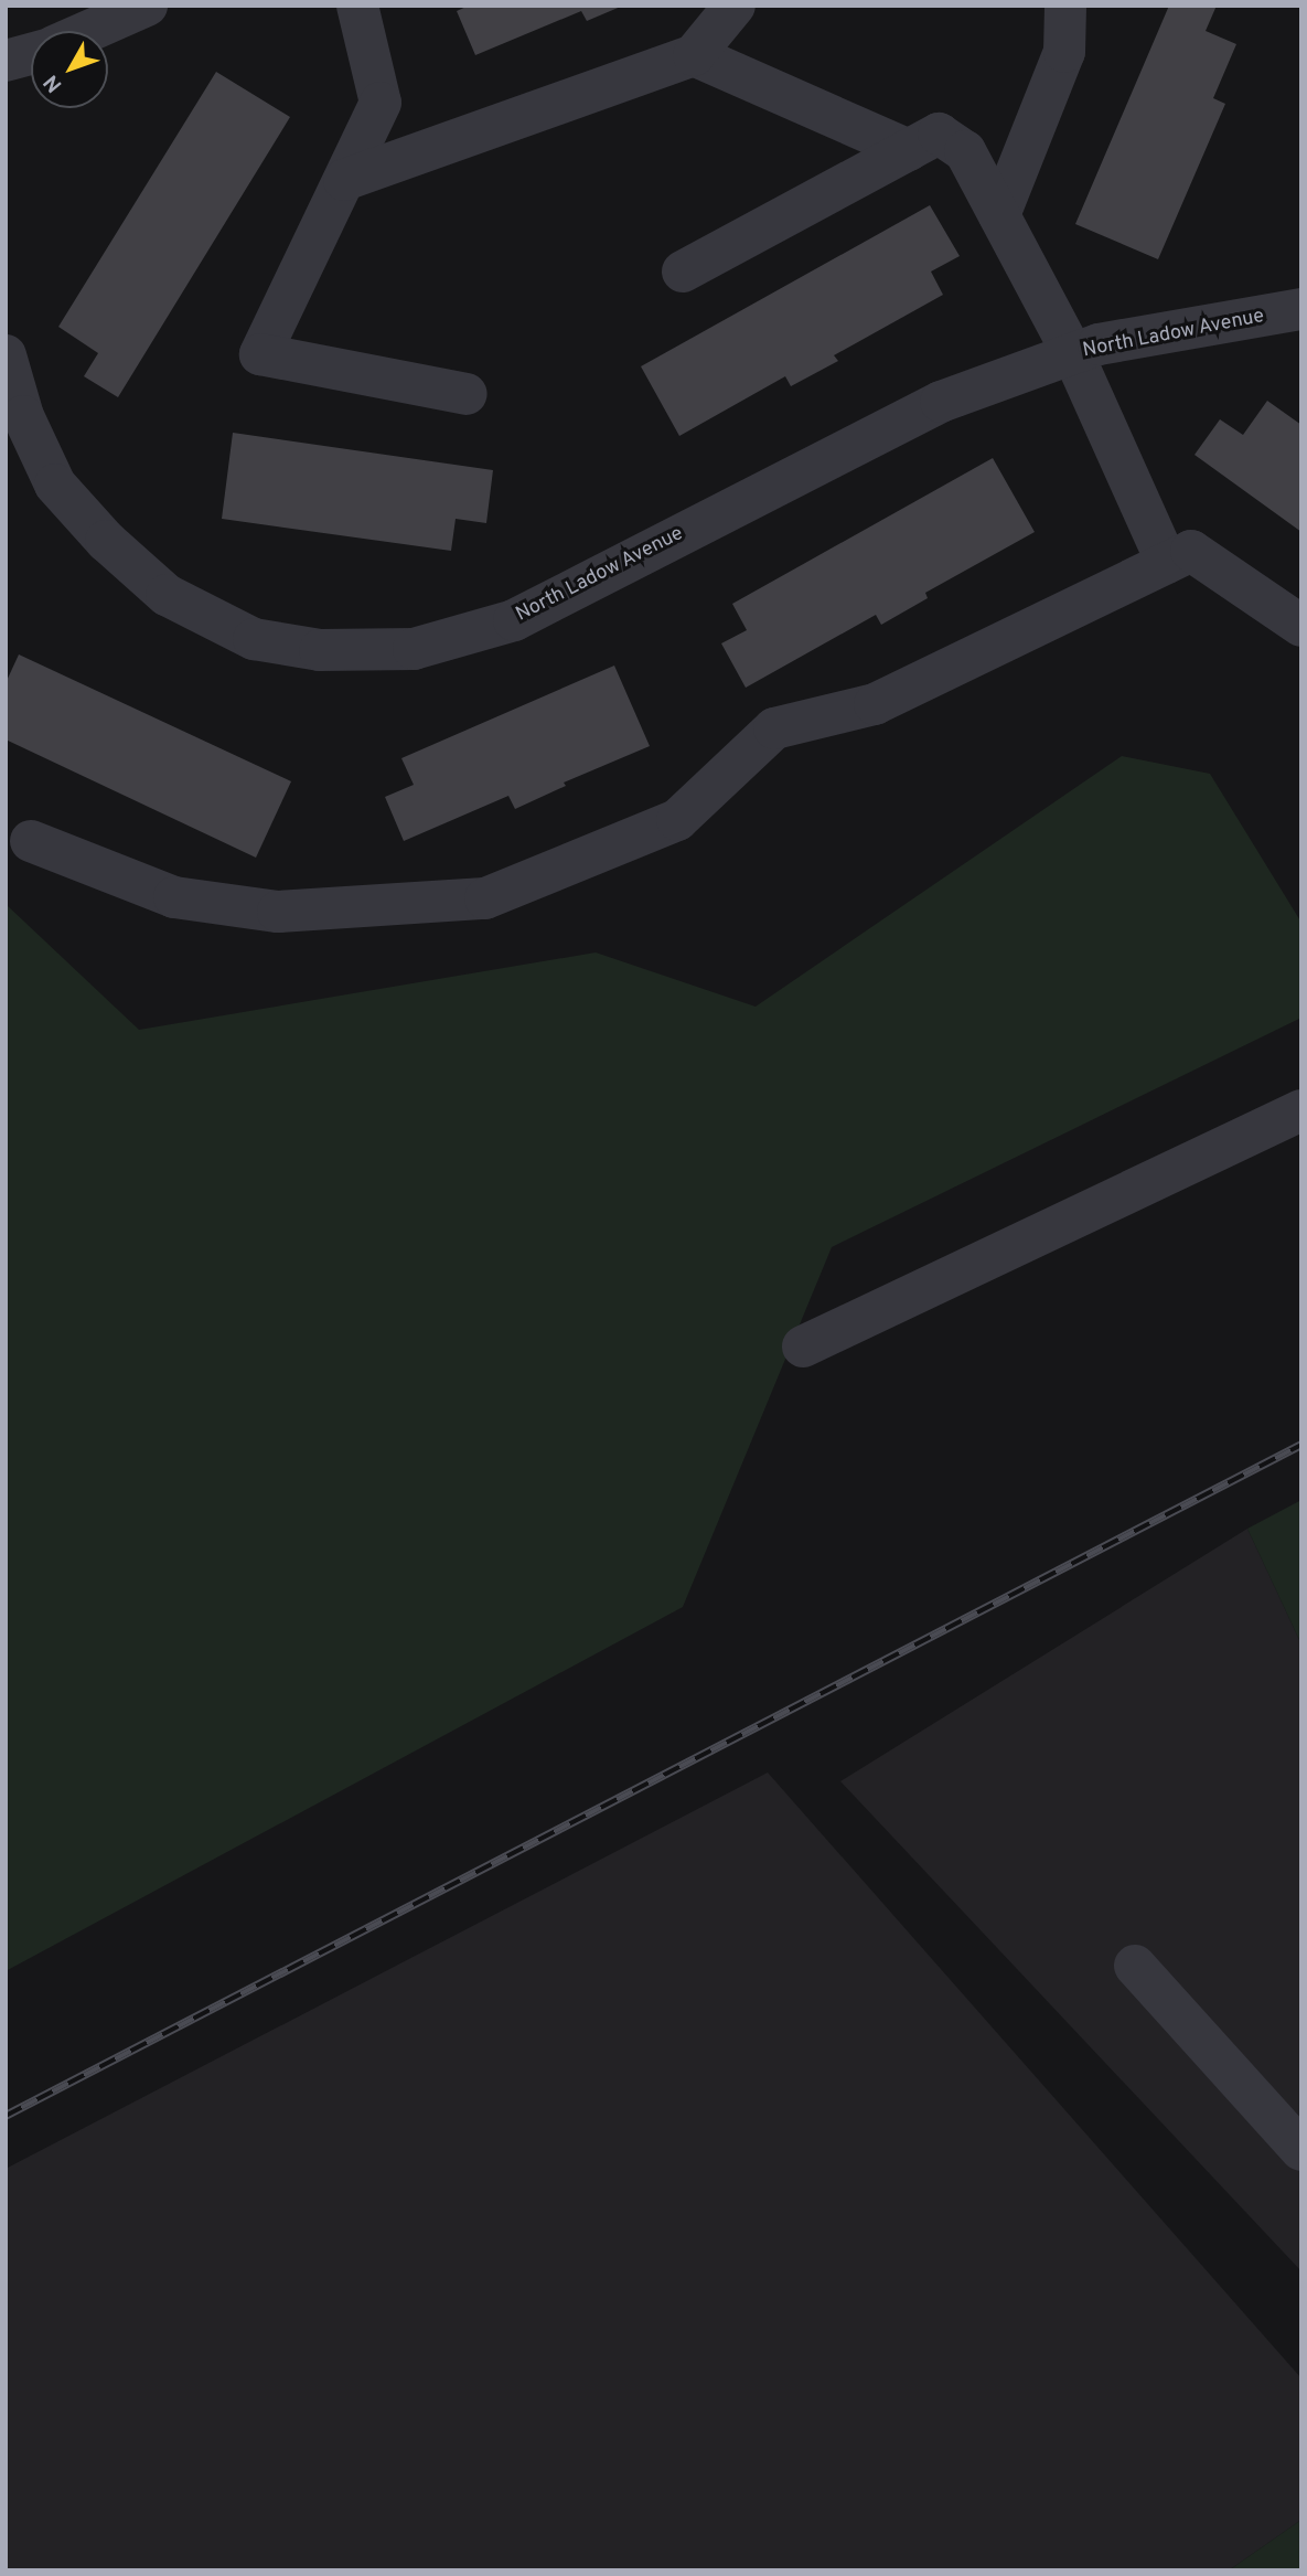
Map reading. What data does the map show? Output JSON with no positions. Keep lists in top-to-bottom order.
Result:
{
  "streets": {
    "street": ["North Ladow Avenue"]
  },
  "north": "bottom left"
}
